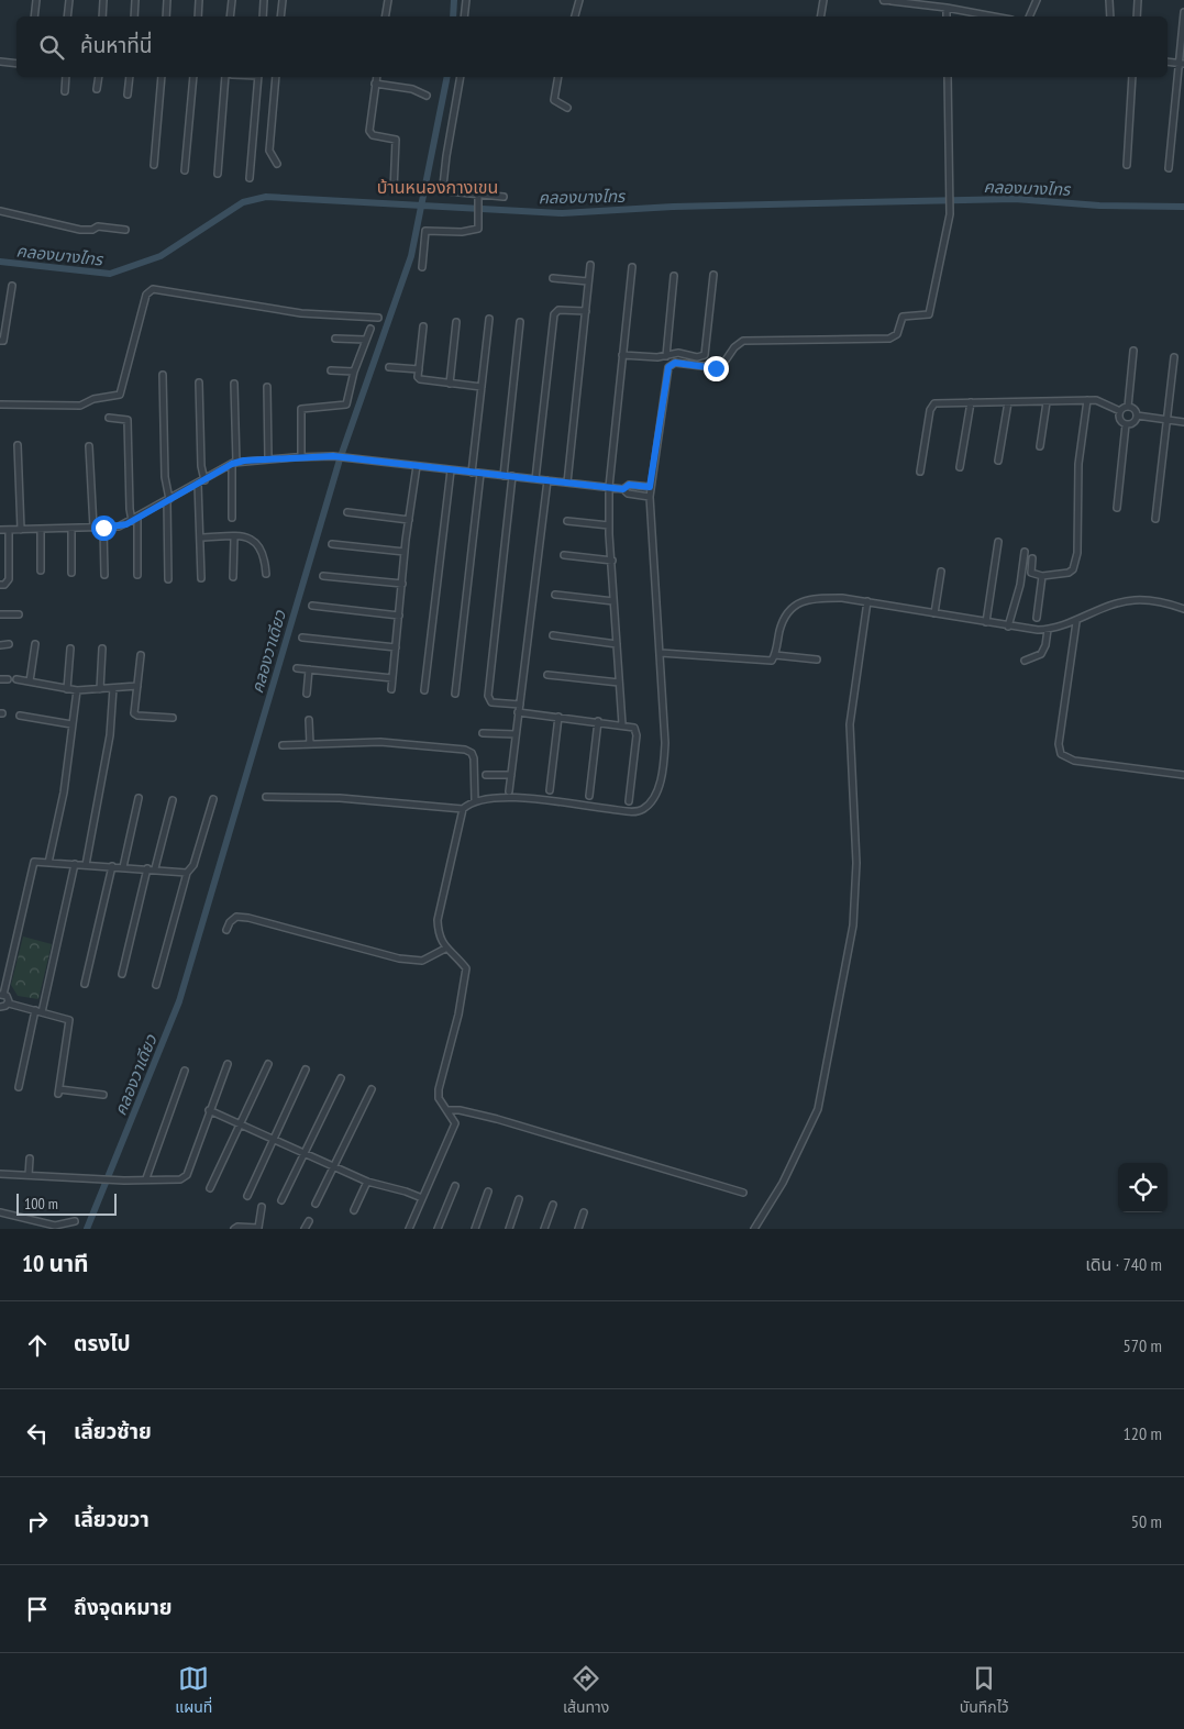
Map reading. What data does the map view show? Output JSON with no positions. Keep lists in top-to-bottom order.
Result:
{
  "districts": ["บ้านหนองกางเขน"],
  "water": ["คลองบางไทร", "คลองวาเดียว"],
  "scale_bar": "100 m",
  "page": {
    "search": "ค้นหาที่นี่",
    "scale": "100 m",
    "heading": ["10 นาที", "เดิน · 740 m"],
    "list": [
      ["ตรงไป", "570 m"],
      ["เลี้ยวซ้าย", "120 m"],
      ["เลี้ยวขวา", "50 m"],
      "ถึงจุดหมาย"
    ],
    "nav": ["แผนที่", "เส้นทาง", "บันทึกไว้"]
  }
}
